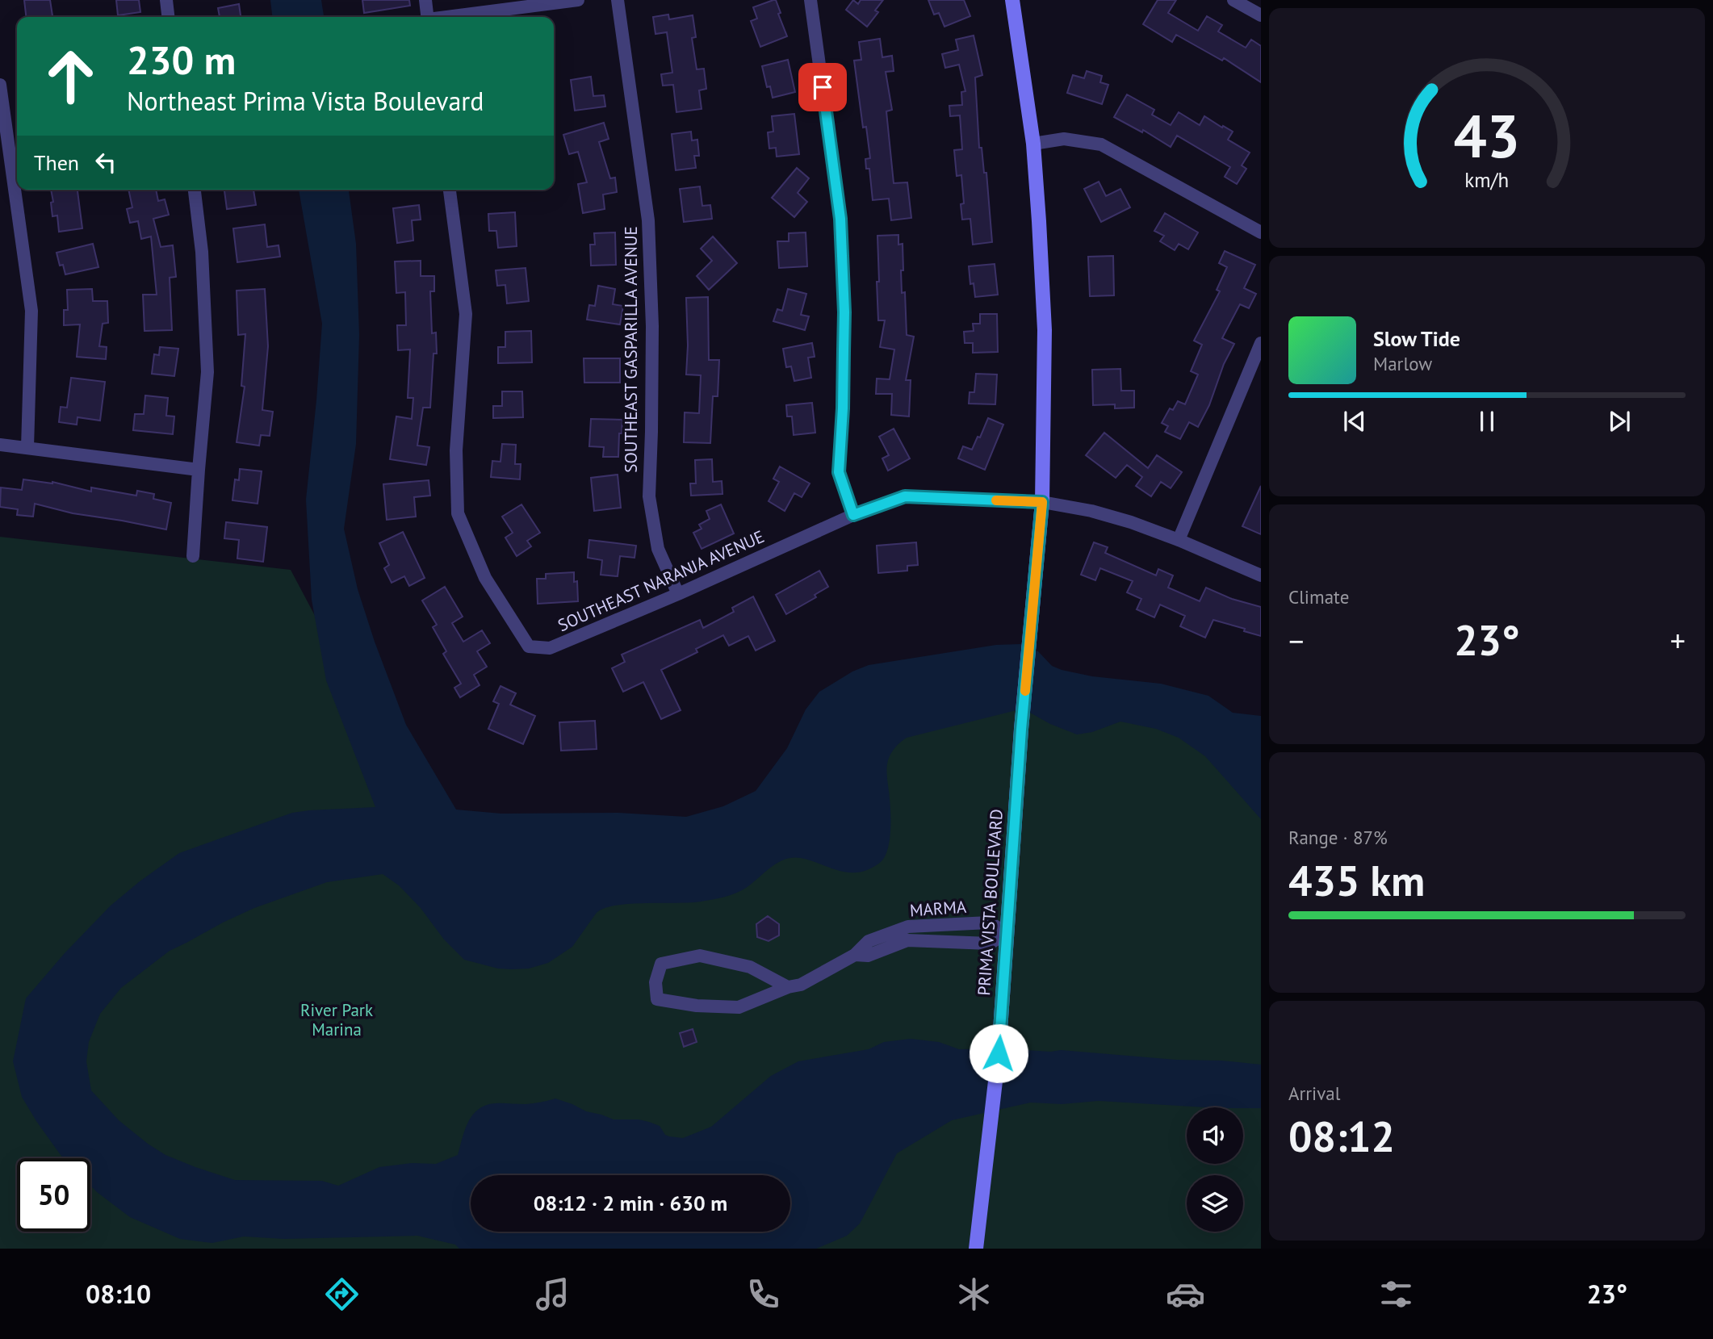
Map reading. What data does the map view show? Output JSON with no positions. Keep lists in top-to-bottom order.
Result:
{
  "streets": {
    "main road": ["PRIMA VISTA BOULEVARD"],
    "street": ["SOUTHEAST GASPARILLA AVENUE", "SOUTHEAST NARANJA AVENUE", "MARMA"]
  },
  "crossings": [
    ["SOUTHEAST GASPARILLA AVENUE", "SOUTHEAST NARANJA AVENUE"],
    ["SOUTHEAST NARANJA AVENUE", "PRIMA VISTA BOULEVARD"],
    ["PRIMA VISTA BOULEVARD", "MARMA"]
  ],
  "parks": ["River Park Marina"],
  "page": {
    "turn": ["230 m", "Northeast Prima Vista Boulevard"],
    "then": "Then",
    "song": ["Slow Tide", "Marlow"],
    "tile": [
      "Climate",
      ["Range · 87%", "435 km"],
      ["Arrival", "08:12"]
    ],
    "heat": ["−", "23°", "+"],
    "limit": "50",
    "trip": "08:12 · 2 min · 630 m",
    "tabs": ["08:10", "23°"],
    "gauge": ["43", "km/h"]
  }
}
